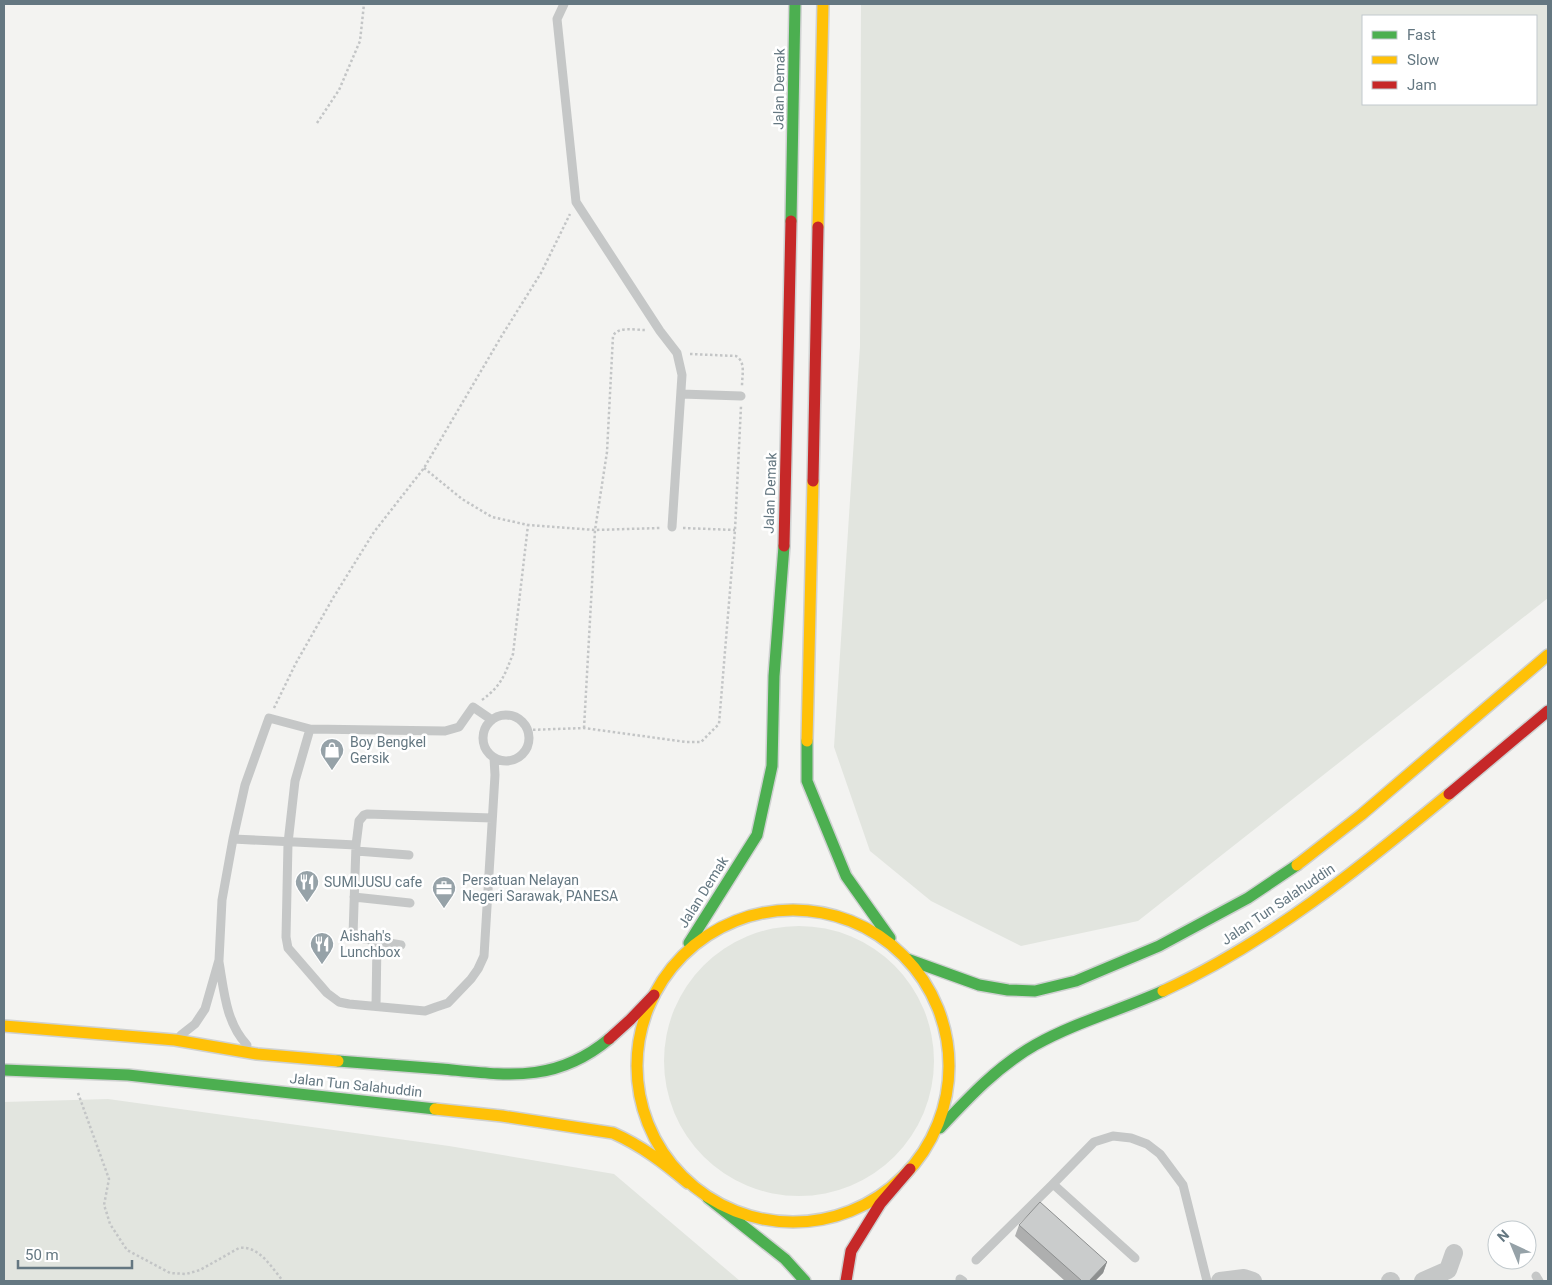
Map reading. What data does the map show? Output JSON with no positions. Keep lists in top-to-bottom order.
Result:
{
  "streets": {
    "main road": ["Jalan Demak", "Jalan Tun Salahuddin"]
  },
  "places": {
    "shop": ["Boy Bengkel Gersik"],
    "restaurant": ["SUMIJUSU cafe", "Aishah's Lunchbox"],
    "office": ["Persatuan Nelayan Negeri Sarawak, PANESA"]
  },
  "legend": ["Fast", "Slow", "Jam"],
  "scale_bar": "50 m",
  "north": "top left"
}
